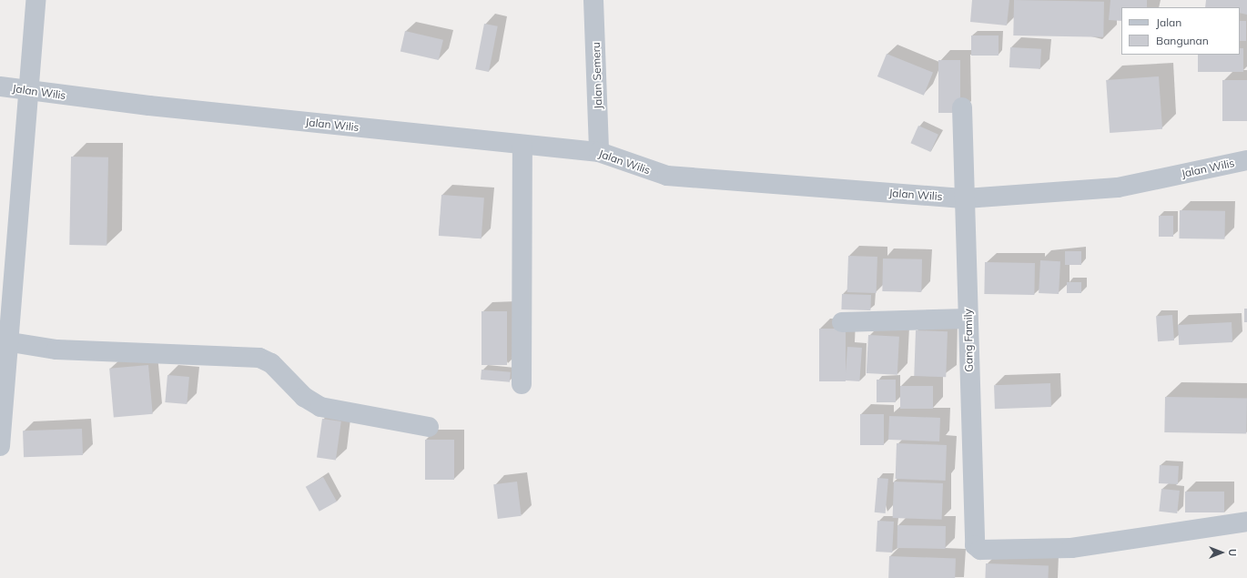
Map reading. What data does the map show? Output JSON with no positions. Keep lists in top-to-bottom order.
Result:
{
  "streets": {
    "street": ["Jalan Semeru", "Jalan Wilis", "Gang Family"]
  },
  "crossings": [
    ["Jalan Semeru", "Jalan Wilis"],
    ["Jalan Wilis", "Gang Family"]
  ],
  "legend": ["Jalan", "Bangunan"],
  "north": "right"
}
